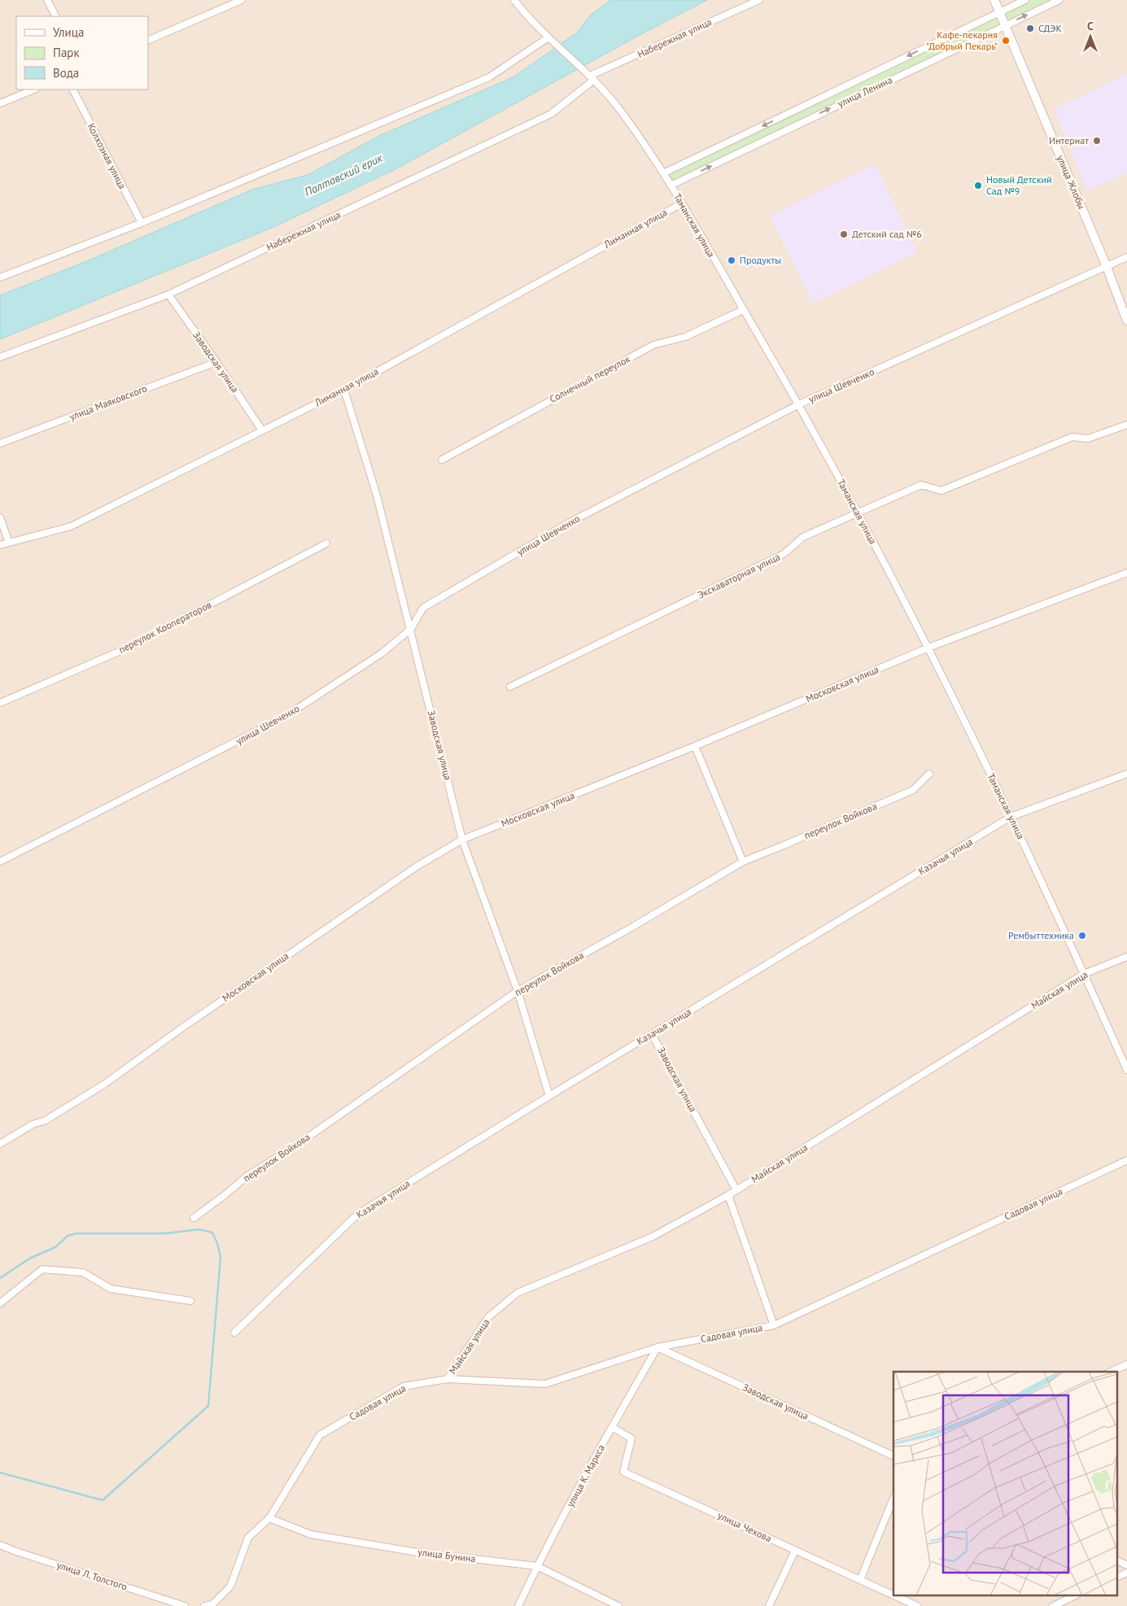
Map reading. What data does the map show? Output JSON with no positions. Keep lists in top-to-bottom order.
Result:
{
  "streets": {
    "street": [
      "Набережная улица",
      "улица Ленина",
      "Колхозная улица",
      "улица Жлобы",
      "Таманская улица",
      "Лиманная улица",
      "Заводская улица",
      "Солнечный переулок",
      "улица Шевченко",
      "улица Маяковского",
      "Экскаваторная улица",
      "переулок Кооператоров",
      "Московская улица",
      "переулок Войкова",
      "Казачья улица",
      "Майская улица",
      "Садовая улица",
      "улица К. Маркса",
      "улица Чехова",
      "улица Бунина",
      "улица Л. Толстого"
    ]
  },
  "crossings": [
    ["Набережная улица", "Таманская улица"],
    ["Набережная улица", "Заводская улица"],
    ["улица Ленина", "улица Жлобы"],
    ["улица Ленина", "Таманская улица"],
    ["улица Жлобы", "улица Шевченко"],
    ["Таманская улица", "Лиманная улица"],
    ["Таманская улица", "Солнечный переулок"],
    ["Таманская улица", "улица Шевченко"],
    ["Таманская улица", "Экскаваторная улица"],
    ["Таманская улица", "Московская улица"],
    ["Таманская улица", "Казачья улица"],
    ["Таманская улица", "Майская улица"],
    ["Лиманная улица", "Заводская улица"],
    ["Заводская улица", "улица Шевченко"],
    ["Заводская улица", "улица Маяковского"],
    ["Заводская улица", "Московская улица"],
    ["Заводская улица", "переулок Войкова"],
    ["Заводская улица", "Казачья улица"],
    ["Заводская улица", "Майская улица"],
    ["Заводская улица", "Садовая улица"],
    ["Заводская улица", "улица К. Маркса"],
    ["Майская улица", "Садовая улица"],
    ["Садовая улица", "улица К. Маркса"],
    ["Садовая улица", "улица Бунина"],
    ["улица К. Маркса", "улица Чехова"],
    ["улица К. Маркса", "улица Бунина"]
  ],
  "water": ["Полтавский ерик"],
  "places": [
    "СДЭК",
    "Кафе-пекарня \"Добрый Пекарь\"",
    "Интернат",
    "Новый Детский Сад №9",
    "Детский сад №6",
    "Продукты",
    "Рембыттехника"
  ],
  "legend": ["Улица", "Парк", "Вода"],
  "north": "top"
}
